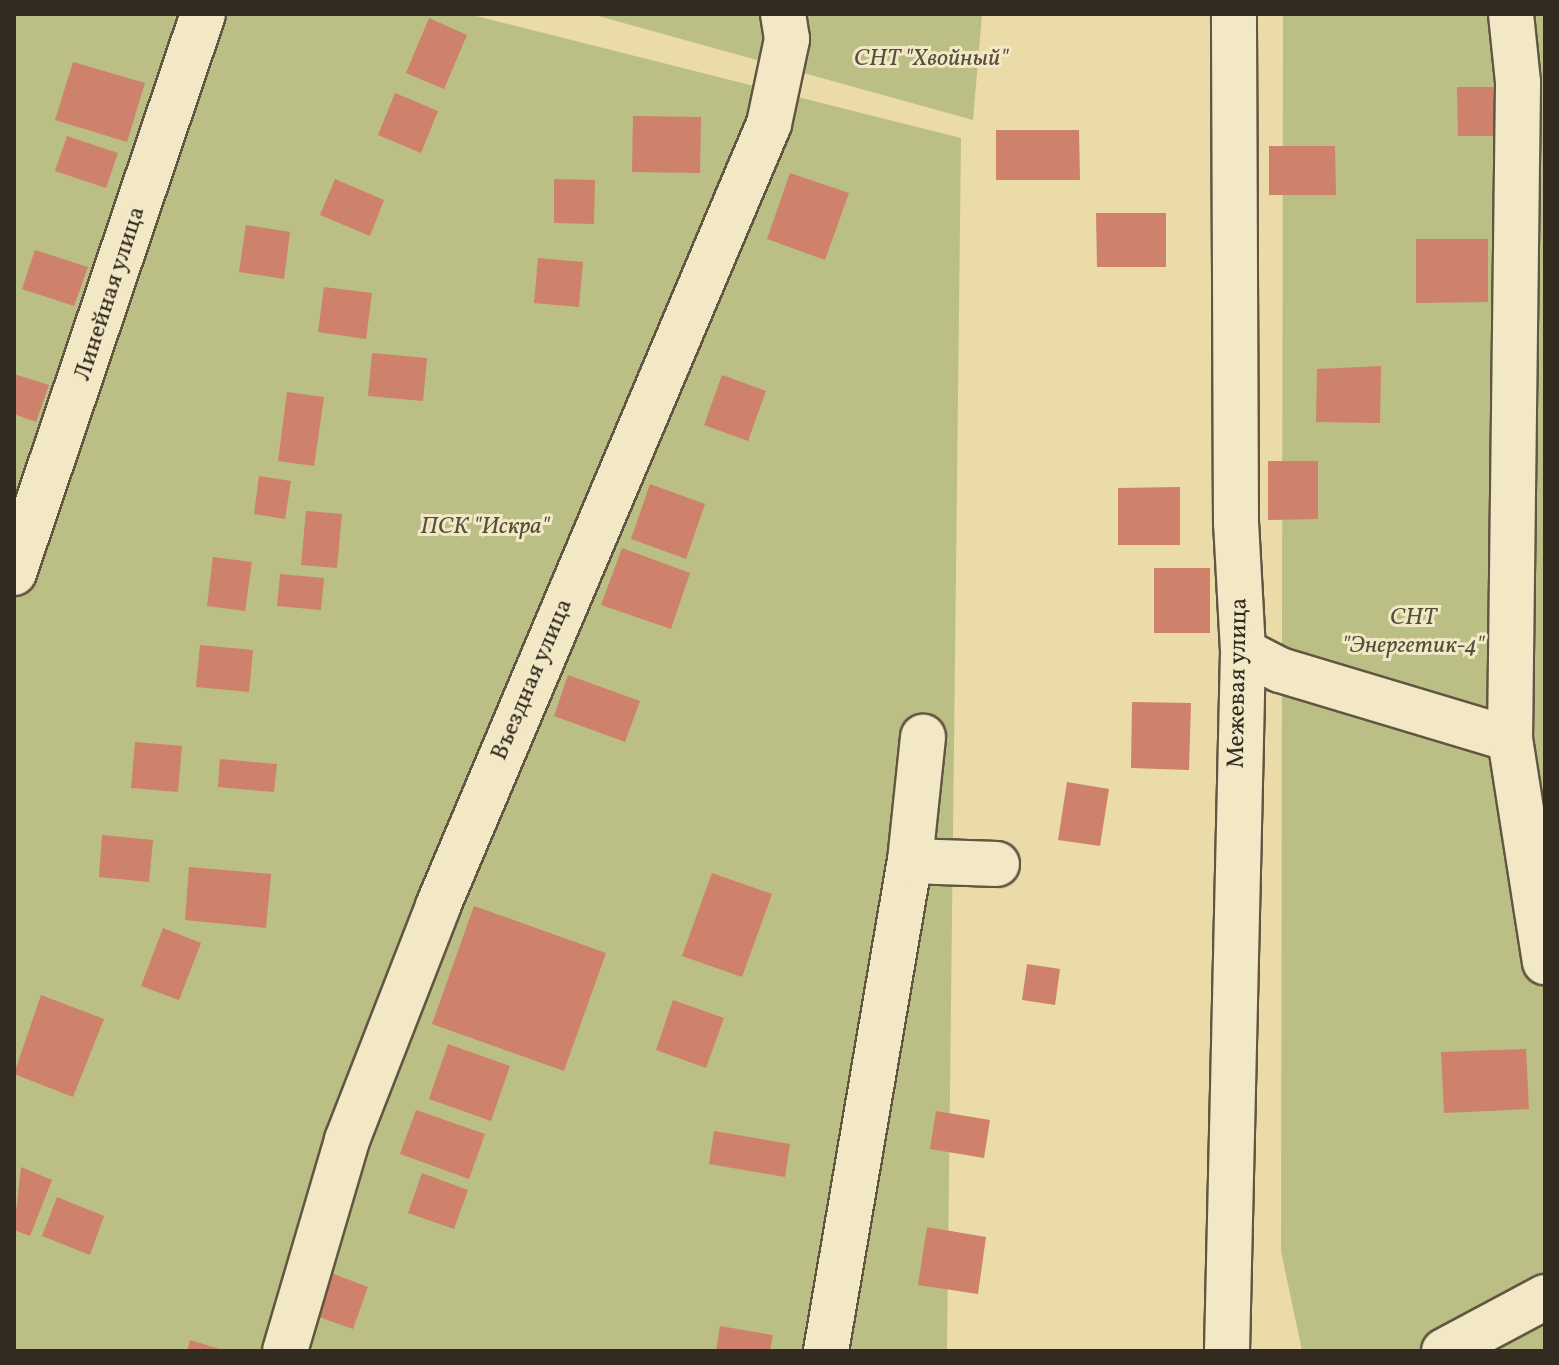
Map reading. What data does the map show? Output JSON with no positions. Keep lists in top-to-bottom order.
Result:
{
  "streets": {
    "street": ["Линейная улица", "Въездная улица", "Межевая улица"]
  },
  "parks": ["СНТ \"Хвойный\"", "ПСК \"Искра\"", "СНТ \"Энергетик-4\""]
}
